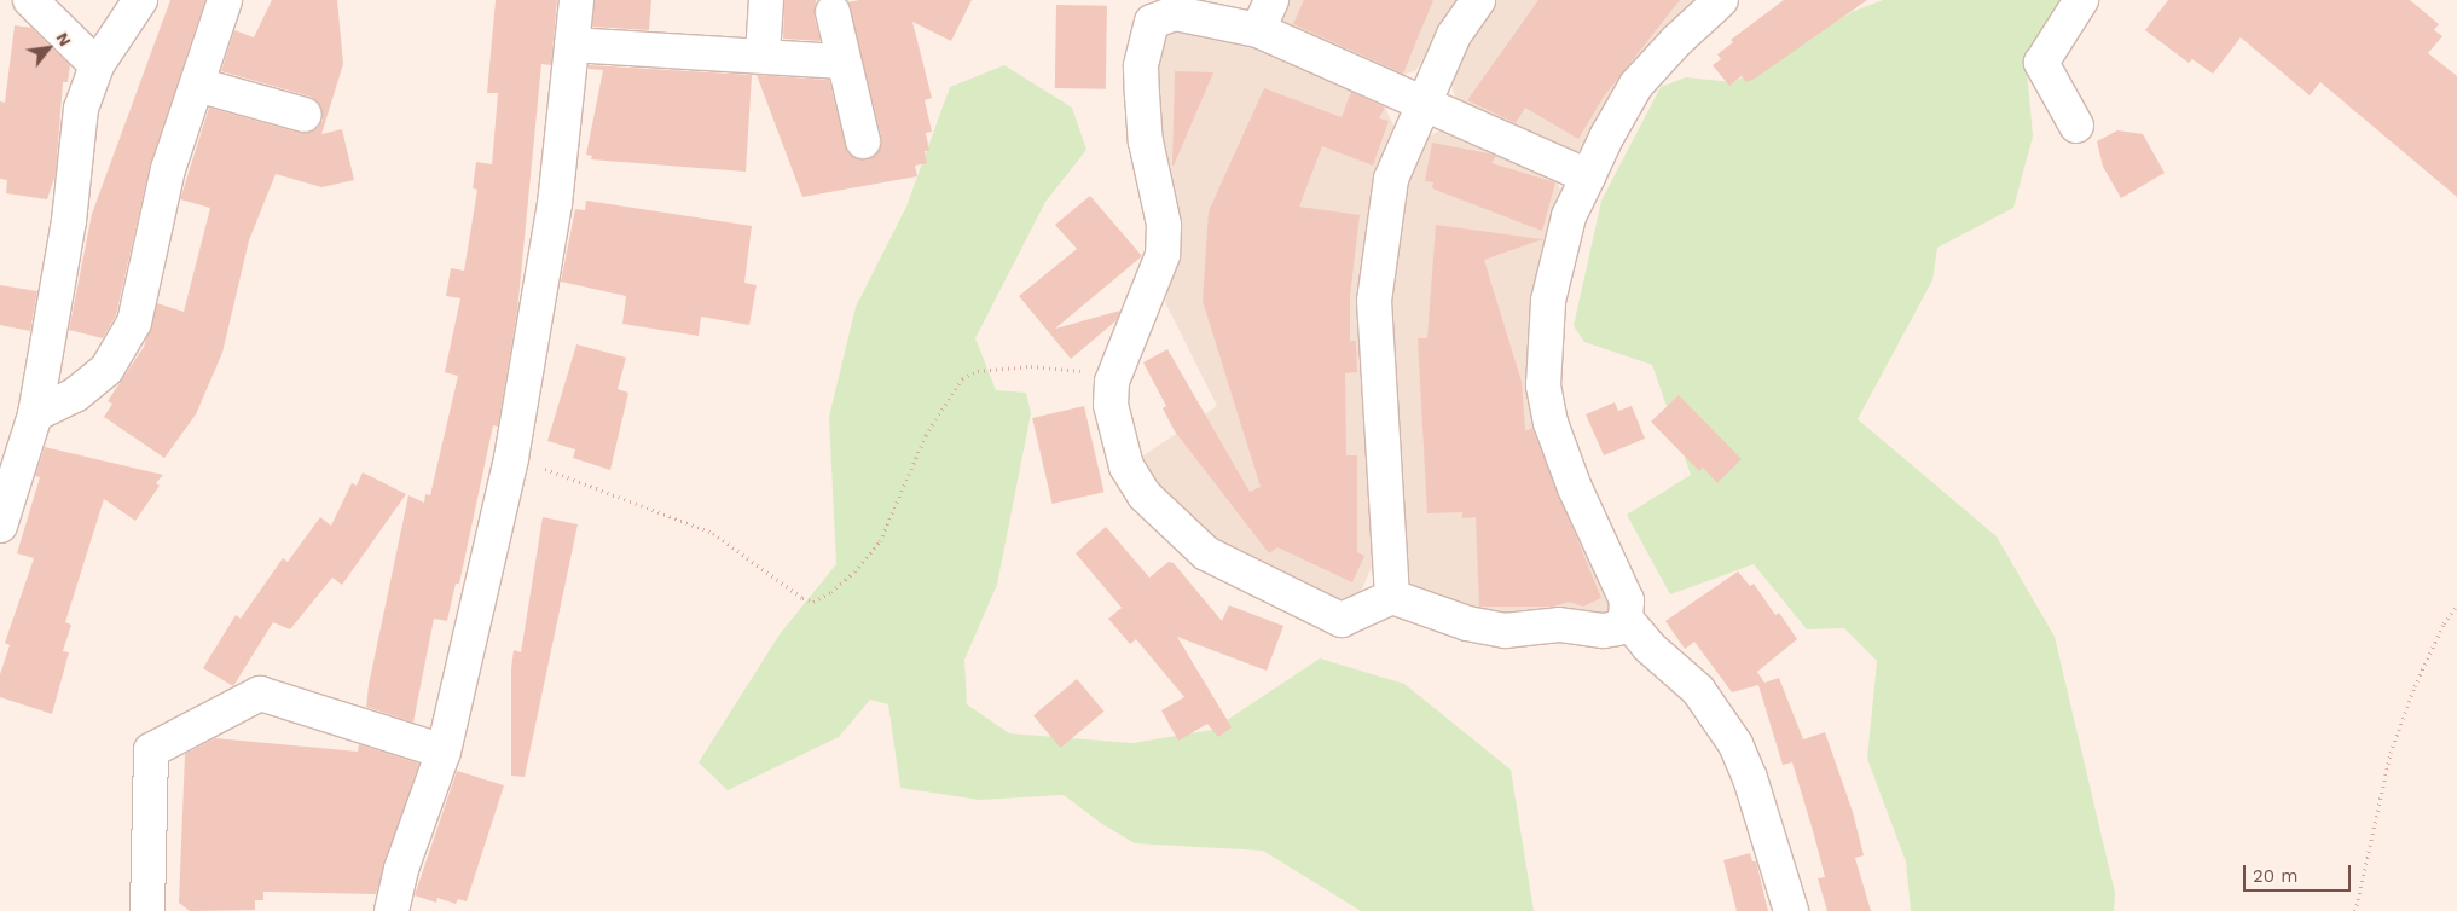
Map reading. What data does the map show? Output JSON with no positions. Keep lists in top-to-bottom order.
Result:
{
  "scale_bar": "20 m",
  "north": "top right"
}
